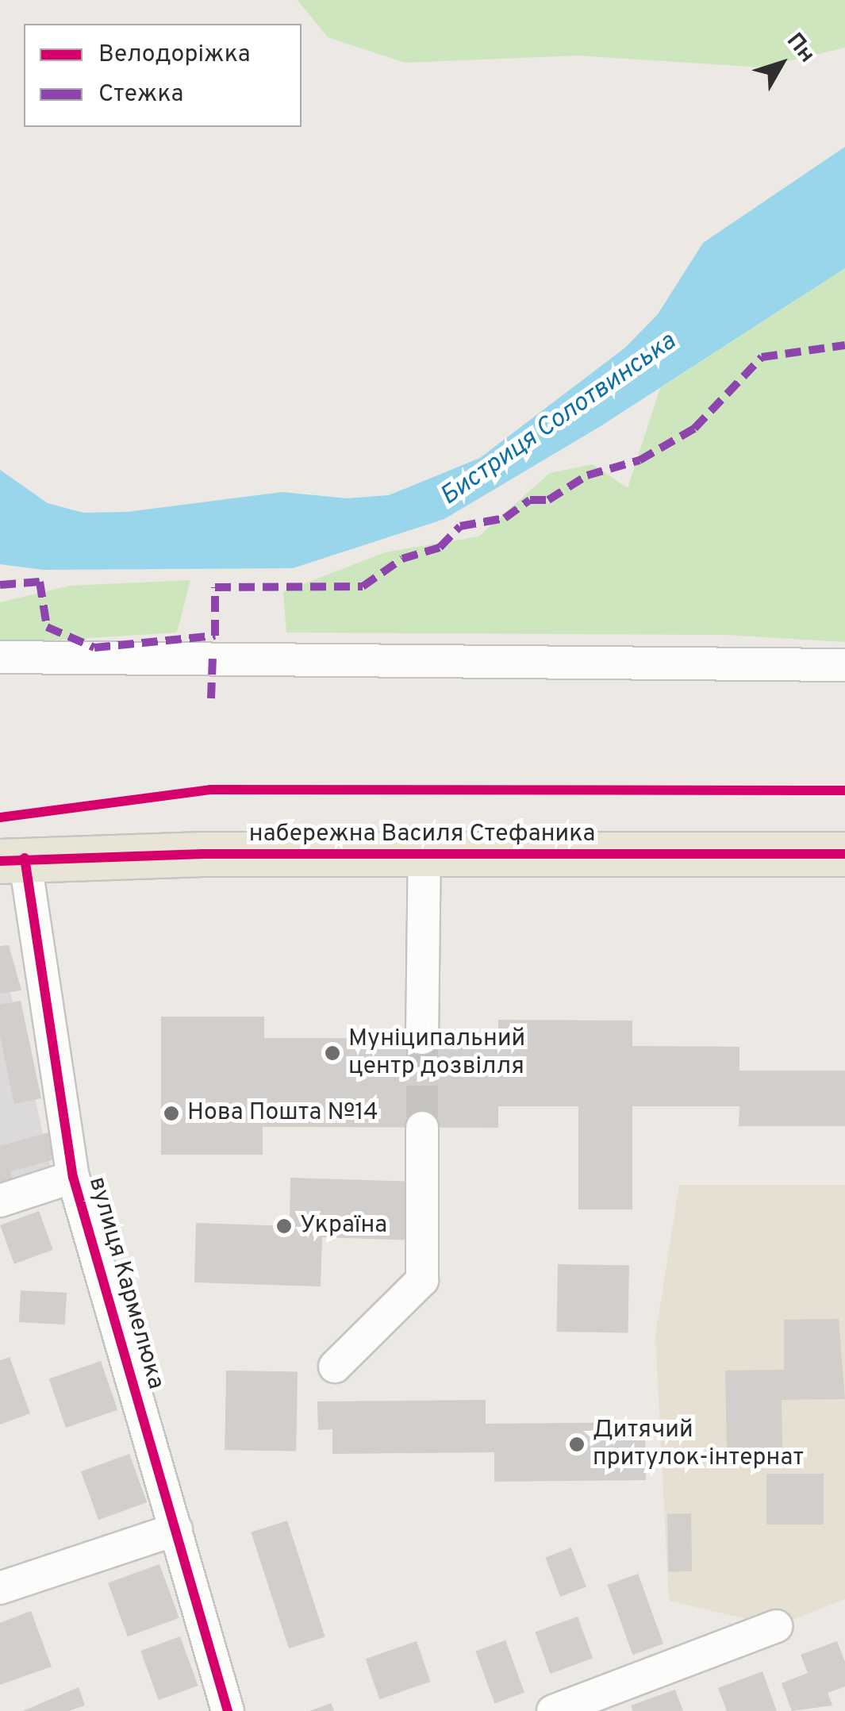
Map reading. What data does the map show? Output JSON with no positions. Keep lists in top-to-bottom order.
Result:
{
  "streets": {
    "main road": ["набережна Василя Стефаника"],
    "street": ["вулиця Кармелюка"]
  },
  "crossings": [
    ["набережна Василя Стефаника", "вулиця Кармелюка"]
  ],
  "water": ["Бистриця Солотвинська"],
  "places": [
    "Муніципальний центр дозвілля",
    "Нова Пошта №14",
    "Україна",
    "Дитячий притулок-інтернат"
  ],
  "legend": ["Велодоріжка", "Стежка"],
  "north": "top right"
}
